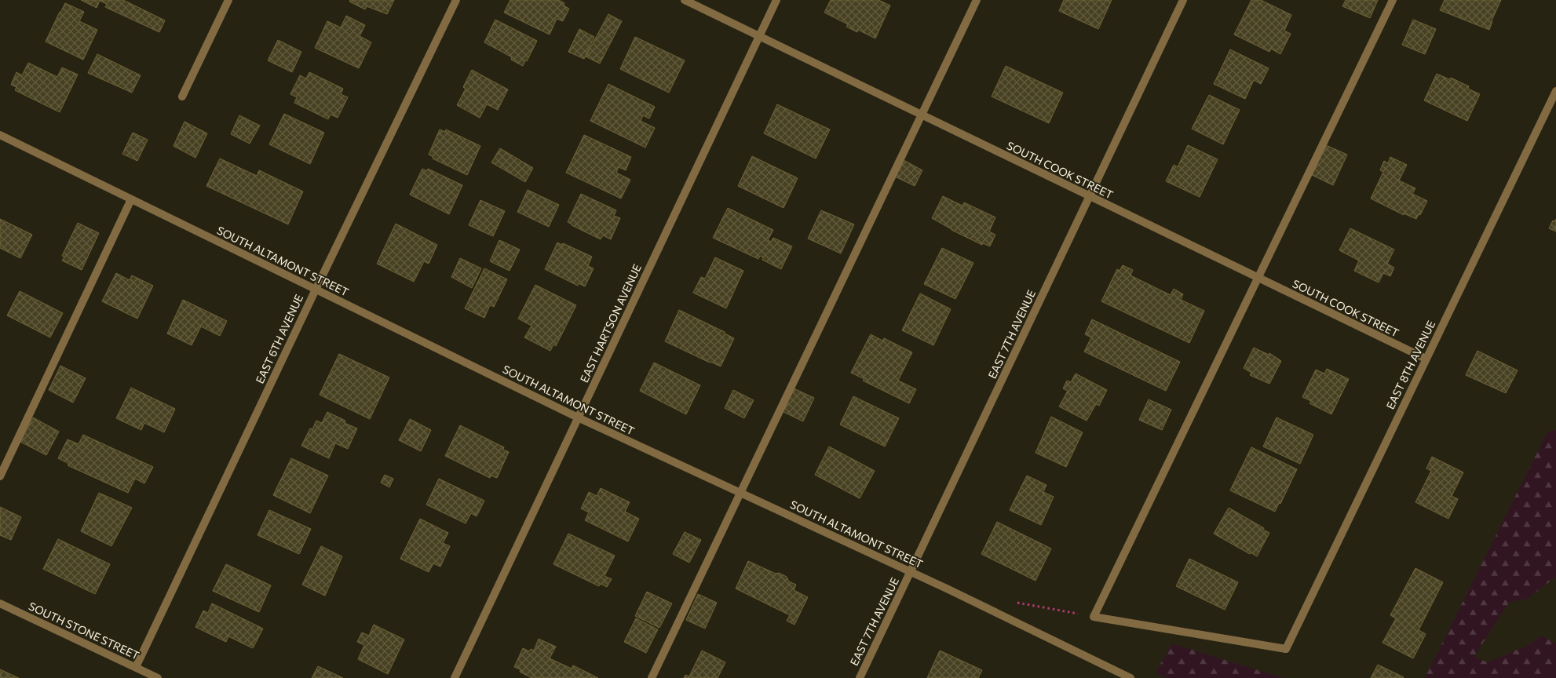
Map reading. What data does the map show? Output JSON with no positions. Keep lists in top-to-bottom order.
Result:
{
  "streets": {
    "street": [
      "SOUTH COOK STREET",
      "SOUTH ALTAMONT STREET",
      "EAST HARTSON AVENUE",
      "EAST 7TH AVENUE",
      "EAST 6TH AVENUE",
      "EAST 8TH AVENUE",
      "SOUTH STONE STREET"
    ]
  },
  "crossings": [
    ["SOUTH COOK STREET", "EAST HARTSON AVENUE"],
    ["SOUTH COOK STREET", "EAST 7TH AVENUE"],
    ["SOUTH COOK STREET", "EAST 8TH AVENUE"],
    ["SOUTH ALTAMONT STREET", "EAST HARTSON AVENUE"],
    ["SOUTH ALTAMONT STREET", "EAST 7TH AVENUE"],
    ["SOUTH ALTAMONT STREET", "EAST 6TH AVENUE"],
    ["EAST 6TH AVENUE", "SOUTH STONE STREET"]
  ]
}
